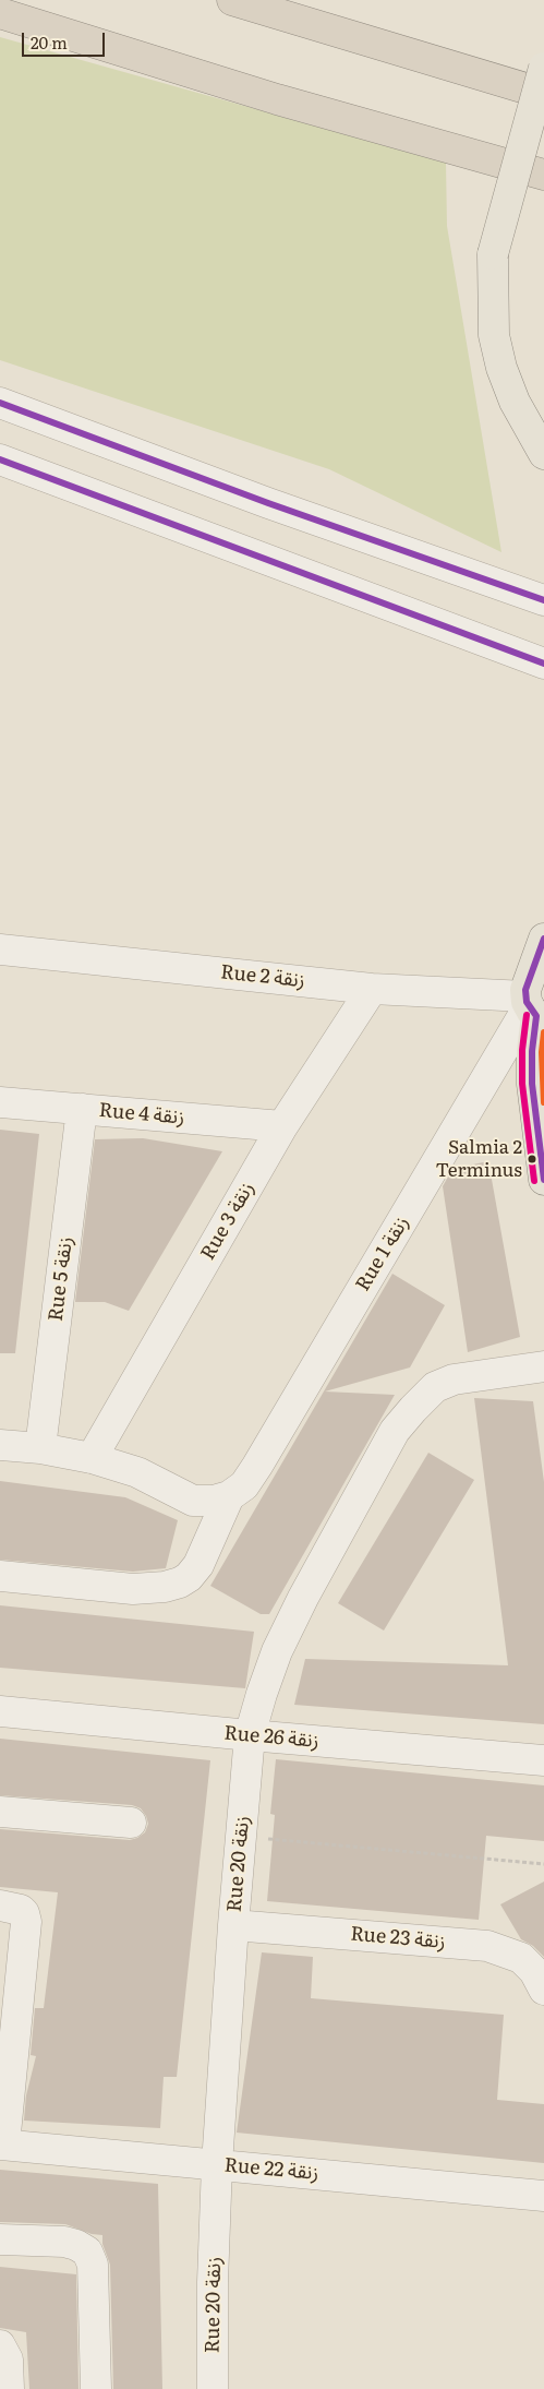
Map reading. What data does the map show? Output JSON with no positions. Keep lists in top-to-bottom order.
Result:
{
  "streets": {
    "street": [
      "Rue 2 زنقة",
      "Rue 4 زنقة",
      "Rue 3 زنقة",
      "Rue 1 زنقة",
      "Rue 5 زنقة",
      "Rue 26 زنقة",
      "Rue 20 زنقة",
      "Rue 23 زنقة",
      "Rue 22 زنقة"
    ]
  },
  "crossings": [
    ["Rue 2 زنقة", "Rue 3 زنقة"],
    ["Rue 2 زنقة", "Rue 1 زنقة"],
    ["Rue 4 زنقة", "Rue 3 زنقة"],
    ["Rue 4 زنقة", "Rue 5 زنقة"],
    ["Rue 26 زنقة", "Rue 20 زنقة"],
    ["Rue 20 زنقة", "Rue 23 زنقة"],
    ["Rue 20 زنقة", "Rue 22 زنقة"]
  ],
  "places": ["Salmia 2 Terminus"],
  "scale_bar": "20 m"
}
